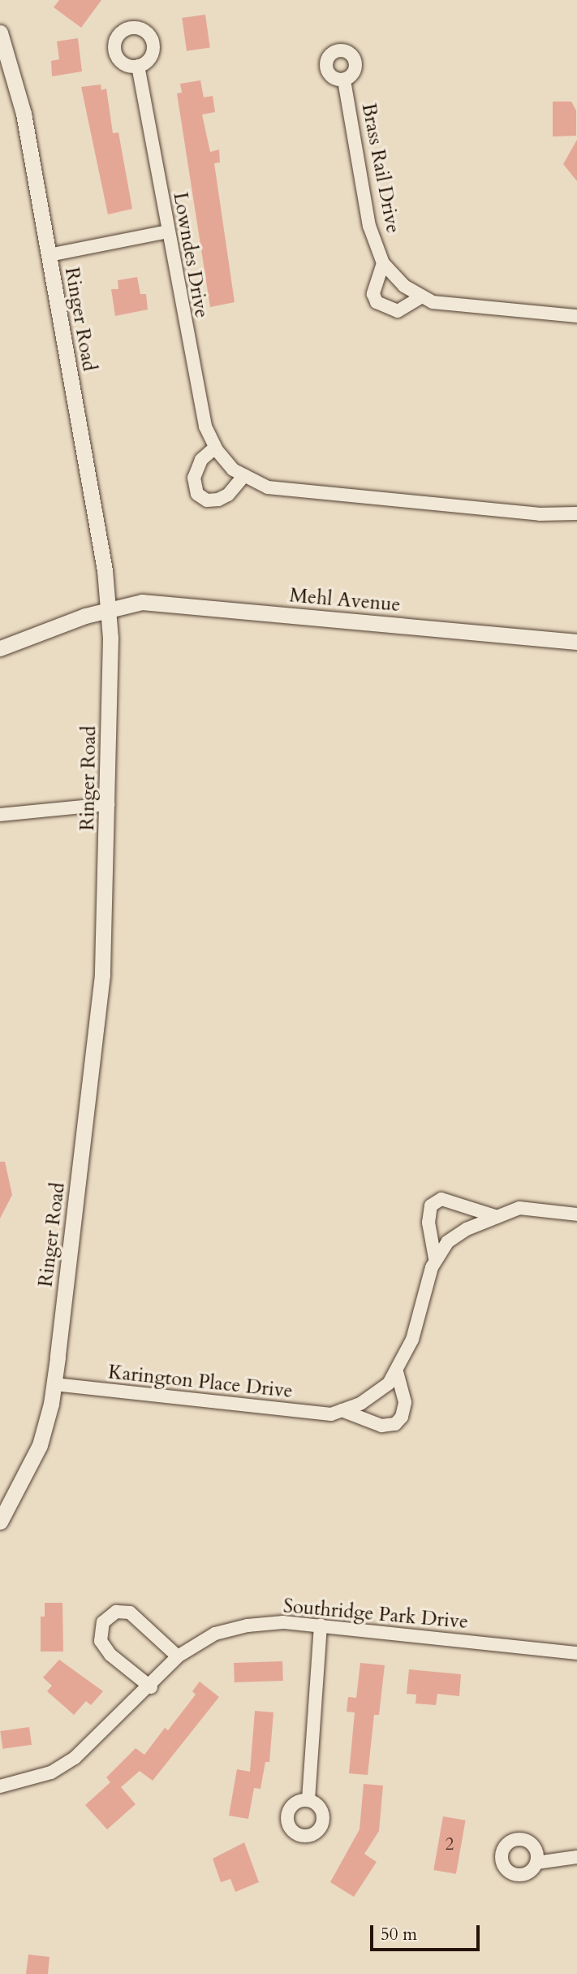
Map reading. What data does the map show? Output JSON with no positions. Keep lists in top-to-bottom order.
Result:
{
  "streets": {
    "street": [
      "Brass Rail Drive",
      "Lowndes Drive",
      "Ringer Road",
      "Mehl Avenue",
      "Karington Place Drive",
      "Southridge Park Drive"
    ]
  },
  "crossings": [
    ["Ringer Road", "Mehl Avenue"],
    ["Ringer Road", "Karington Place Drive"]
  ],
  "house_numbers": ["2"],
  "scale_bar": "50 m"
}
